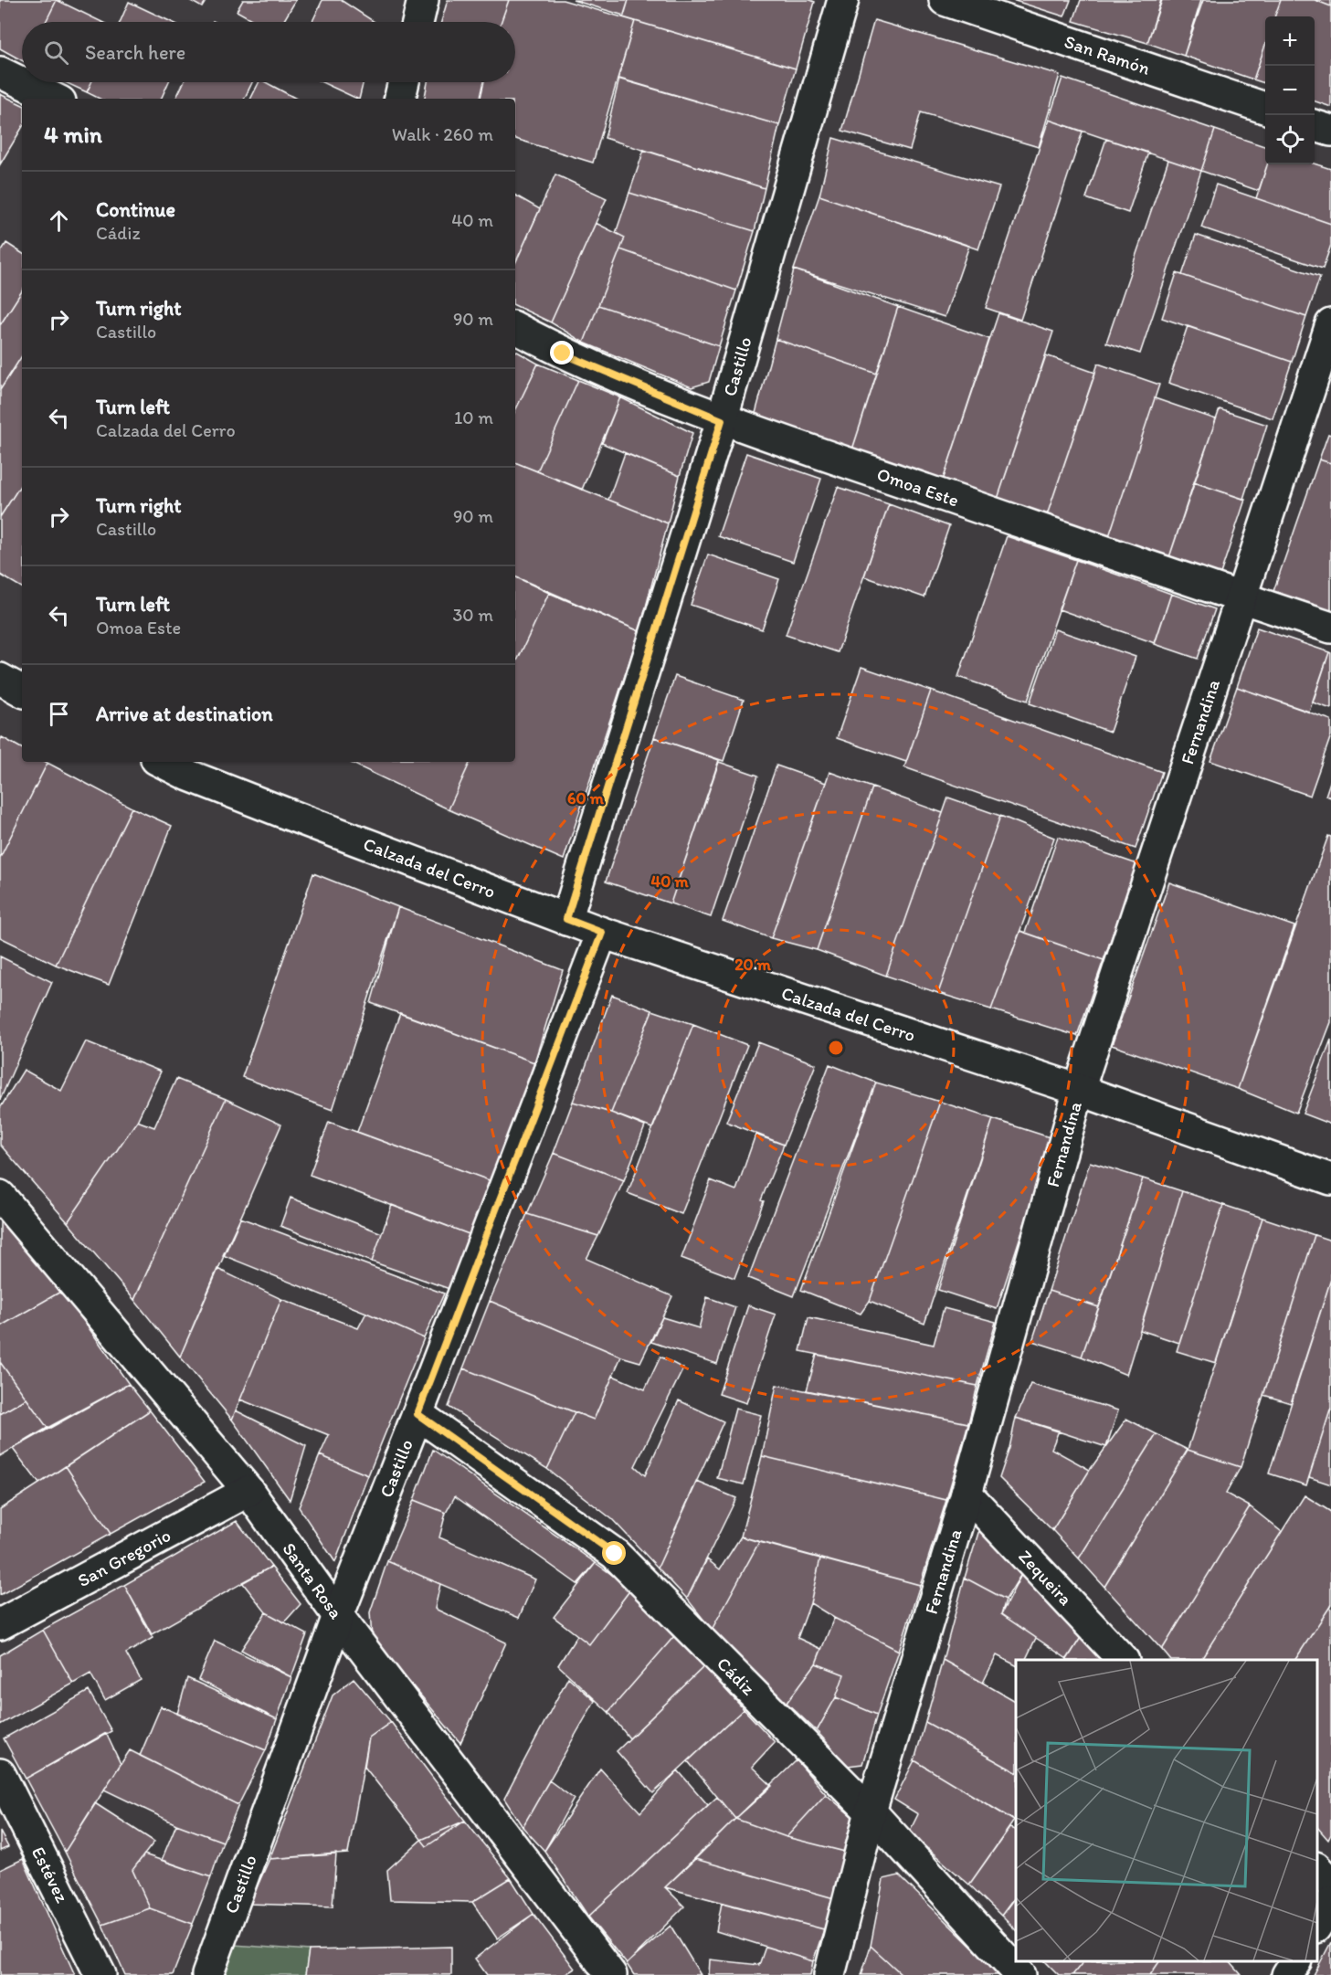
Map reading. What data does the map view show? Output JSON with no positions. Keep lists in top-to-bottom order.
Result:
{
  "streets": {
    "street": [
      "San Ramón",
      "Castillo",
      "Omoa Este",
      "Fernandina",
      "Calzada del Cerro",
      "San Gregorio",
      "Zequeira",
      "Santa Rosa",
      "Cádiz",
      "Estévez"
    ]
  },
  "crossings": [
    ["Castillo", "Omoa Este"],
    ["Castillo", "Calzada del Cerro"],
    ["Castillo", "Santa Rosa"],
    ["Castillo", "Cádiz"],
    ["Omoa Este", "Fernandina"],
    ["Fernandina", "Calzada del Cerro"],
    ["Fernandina", "Zequeira"],
    ["Fernandina", "Cádiz"],
    ["San Gregorio", "Santa Rosa"]
  ],
  "page": {
    "map_buttons": ["+", "−"],
    "search": "Search here",
    "heading": ["4 min", "Walk · 260 m"],
    "list": [
      ["Continue", "Cádiz", "40 m"],
      ["Turn right", "Castillo", "90 m"],
      ["Turn left", "Calzada del Cerro", "10 m"],
      ["Turn right", "Castillo", "90 m"],
      ["Turn left", "Omoa Este", "30 m"],
      "Arrive at destination"
    ]
  },
  "rings": ["60 m", "40 m", "20 m"]
}
